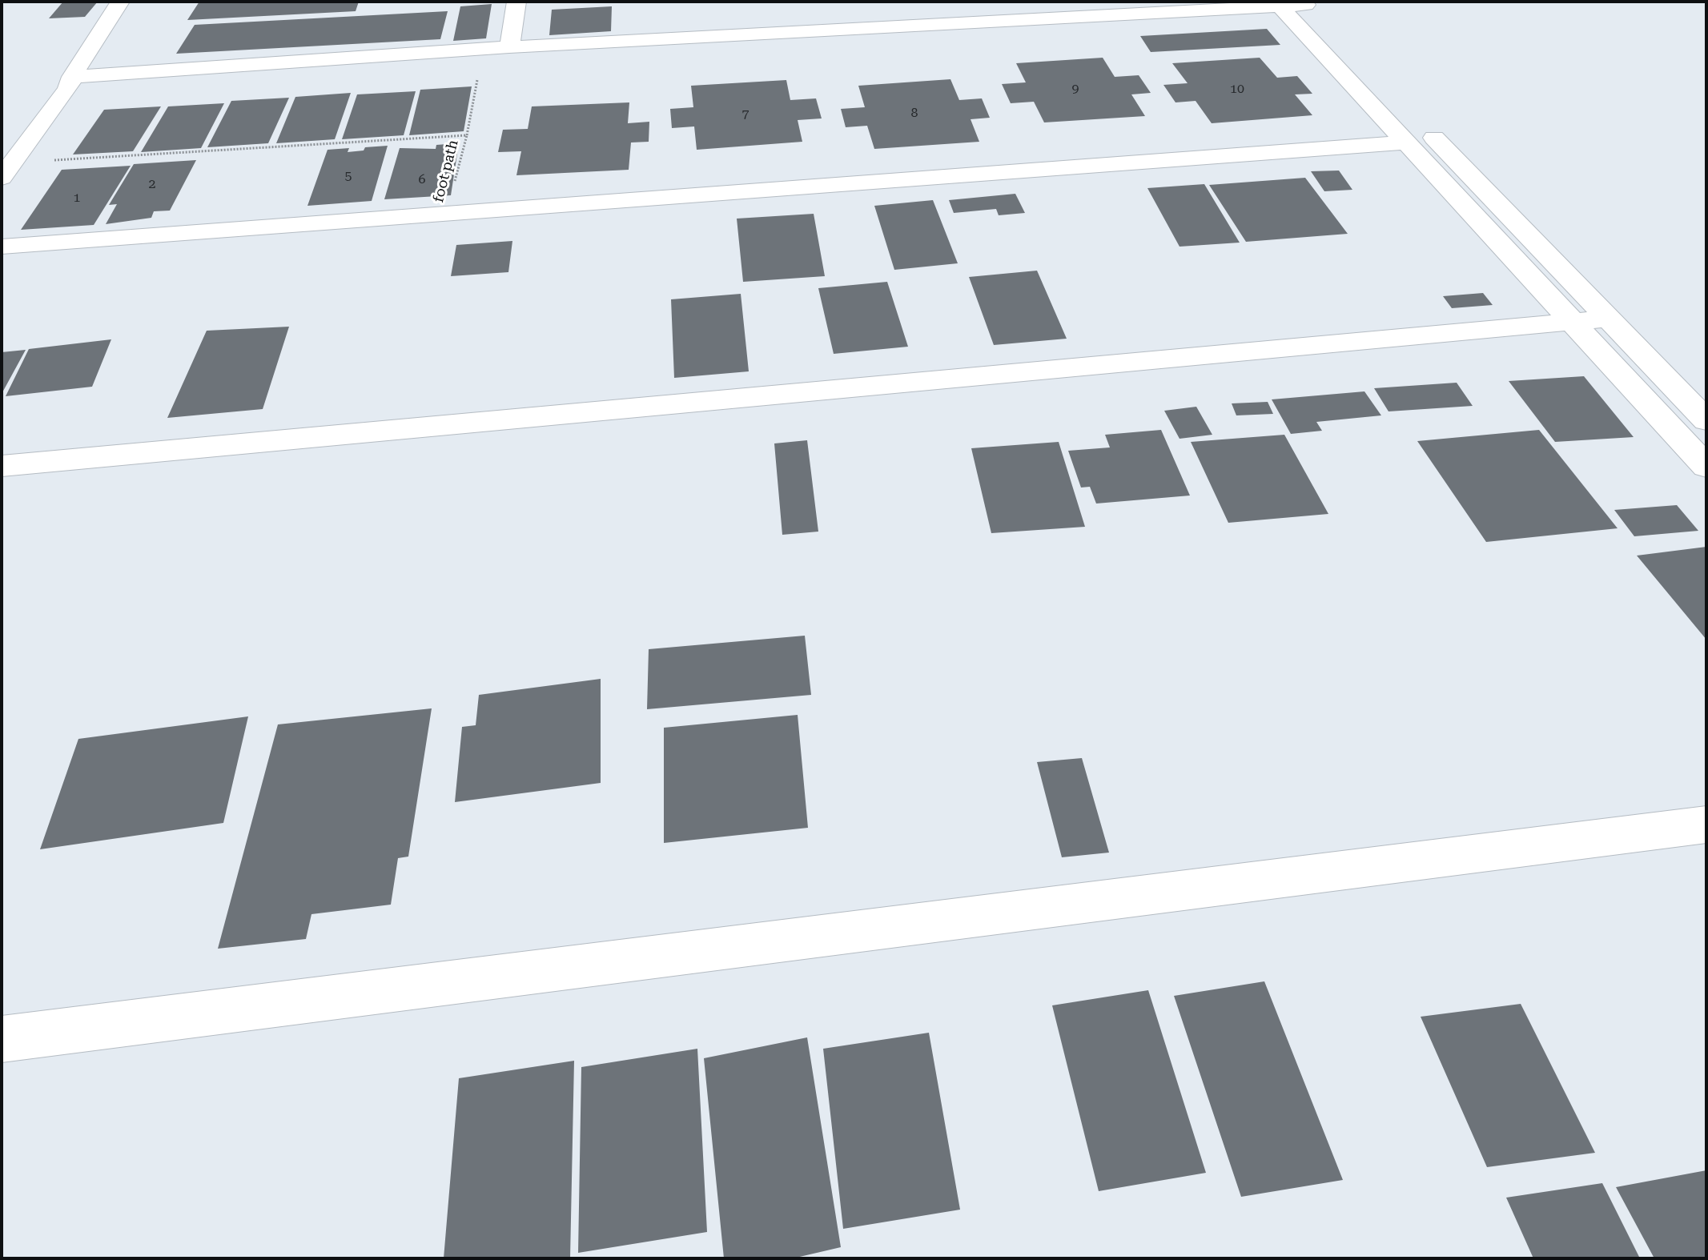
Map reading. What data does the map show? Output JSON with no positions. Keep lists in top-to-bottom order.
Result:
{
  "streets": {
    "path": ["foot path"]
  },
  "house_numbers": [
    "9",
    "10",
    "8",
    "7",
    "5",
    "6",
    "2",
    "1"
  ]
}
